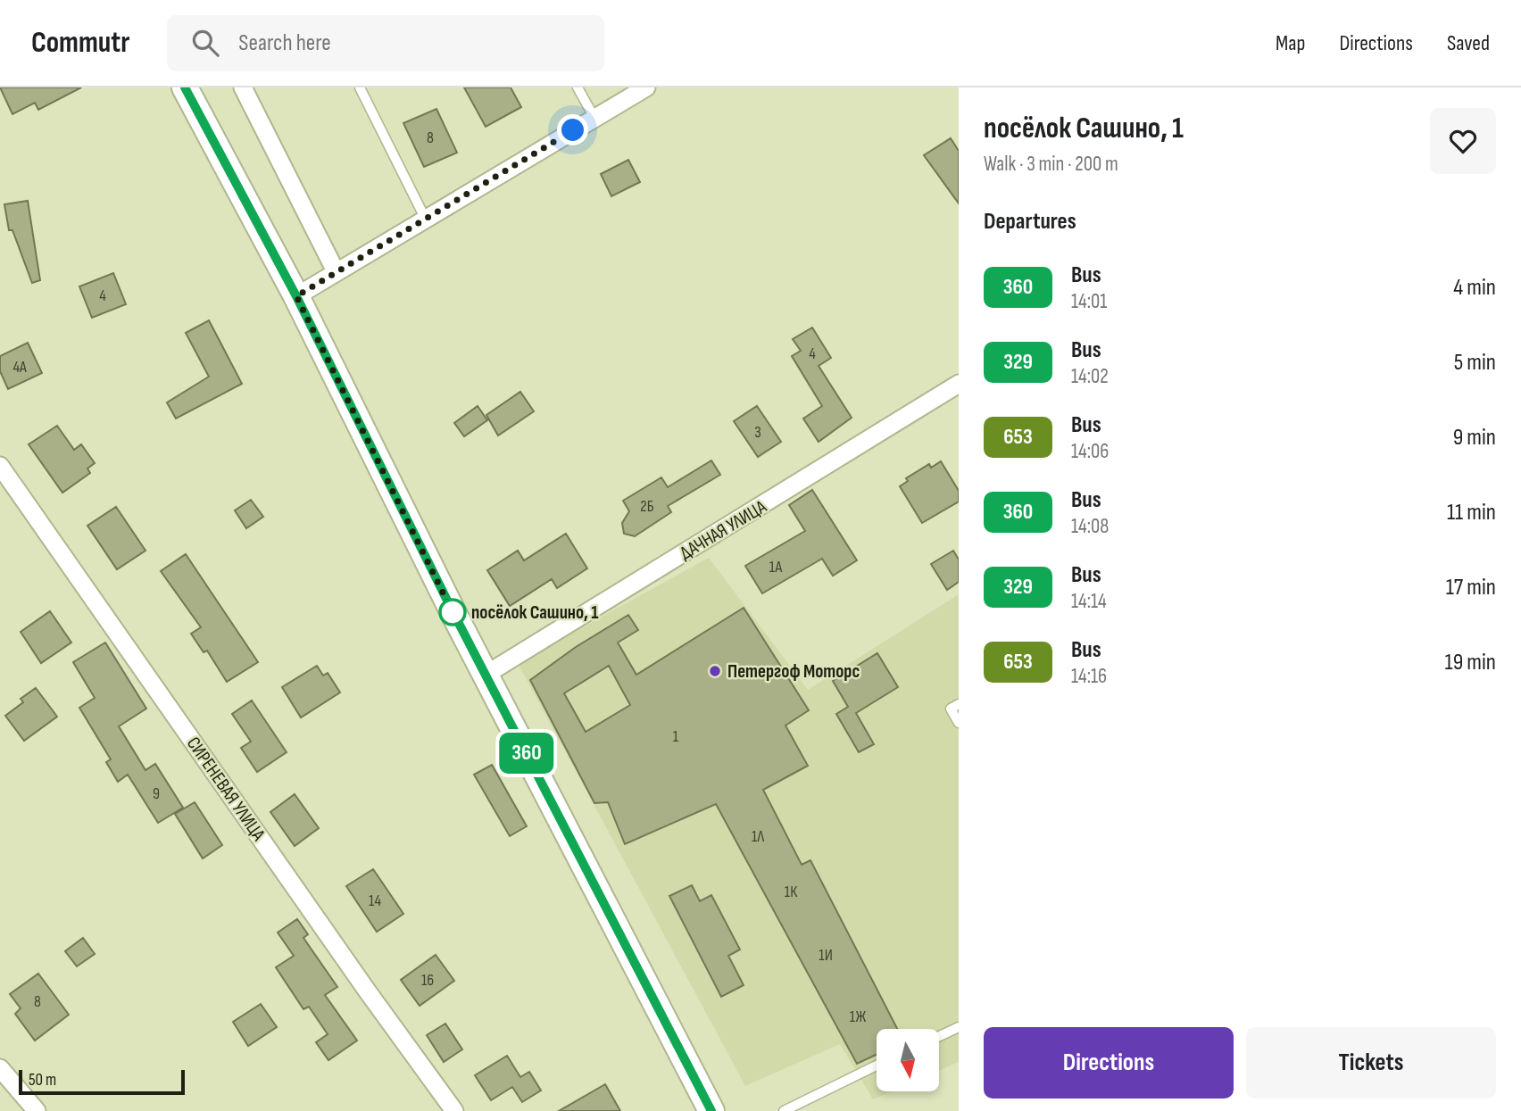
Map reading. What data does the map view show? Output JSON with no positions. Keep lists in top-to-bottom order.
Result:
{
  "streets": {
    "street": ["ДАЧНАЯ УЛИЦА", "СИРЕНЕВАЯ УЛИЦА"]
  },
  "places": ["посёлок Сашино, 1", "Петергоф Моторс"],
  "lines": ["bus line 360"],
  "house_numbers": [
    "8",
    "4",
    "4",
    "4А",
    "3",
    "2Б",
    "1А",
    "1",
    "9",
    "1Л",
    "1К",
    "14",
    "1И",
    "16",
    "8",
    "1Ж"
  ],
  "scale_bar": "50 m",
  "north": "bottom",
  "page": {
    "header": "Commutr",
    "search": "Search here",
    "nav": ["Map", "Directions", "Saved"],
    "on_map": "360",
    "heading": [
      ["посёлок Сашино, 1", "Walk · 3 min · 200 m"],
      "Departures"
    ],
    "list": [
      {
        "mark": "360",
        "name": "Bus",
        "note": "14:01",
        "value": "4 min"
      },
      {
        "mark": "329",
        "name": "Bus",
        "note": "14:02",
        "value": "5 min"
      },
      {
        "mark": "653",
        "name": "Bus",
        "note": "14:06",
        "value": "9 min"
      },
      {
        "mark": "360",
        "name": "Bus",
        "note": "14:08",
        "value": "11 min"
      },
      {
        "mark": "329",
        "name": "Bus",
        "note": "14:14",
        "value": "17 min"
      },
      {
        "mark": "653",
        "name": "Bus",
        "note": "14:16",
        "value": "19 min"
      }
    ],
    "buttons": ["Directions", "Tickets"],
    "scale": "50 m"
  }
}
